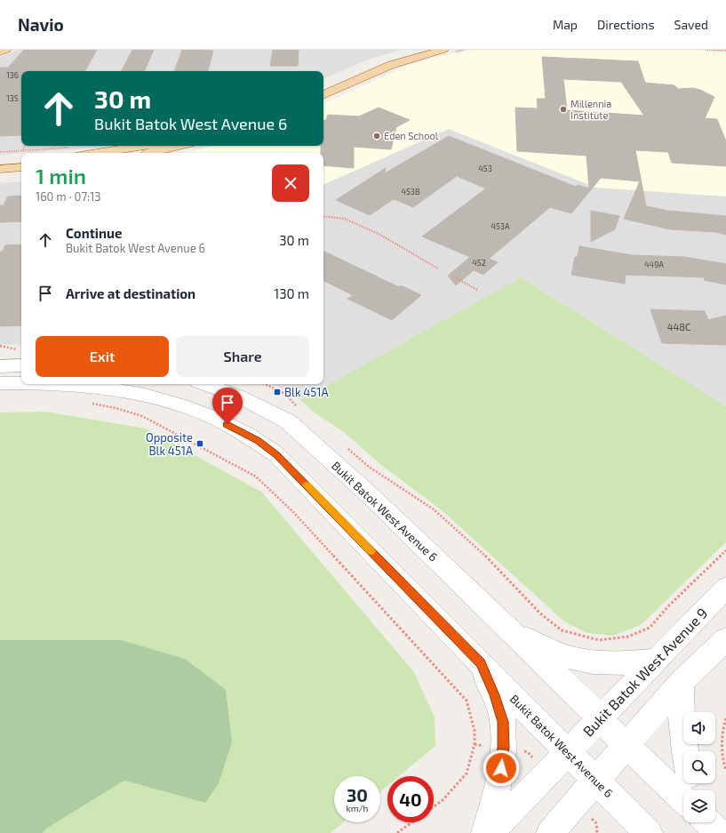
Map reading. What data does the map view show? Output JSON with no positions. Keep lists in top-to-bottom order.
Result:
{
  "streets": {
    "street": ["Bukit Batok West Avenue 6", "Bukit Batok West Avenue 9"]
  },
  "crossings": [
    ["Bukit Batok West Avenue 6", "Bukit Batok West Avenue 9"]
  ],
  "places": {
    "other": ["Millennia Institute", "Eden School"],
    "transit": ["Blk 451A", "Opposite Blk 451A"]
  },
  "house_numbers": [
    "136",
    "135",
    "453",
    "453B",
    "453A",
    "452",
    "449A",
    "448C"
  ],
  "page": {
    "header": "Navio",
    "nav": ["Map", "Directions", "Saved"],
    "turn": ["30 m", "Bukit Batok West Avenue 6"],
    "heading": ["1 min", "160 m · 07:13"],
    "list": [
      {
        "name": "Continue",
        "note": "Bukit Batok West Avenue 6",
        "value": "30 m"
      },
      {
        "name": "Arrive at destination",
        "value": "130 m"
      }
    ],
    "buttons": ["Exit", "Share"],
    "speed": "30 km/h",
    "limit": "40"
  }
}
